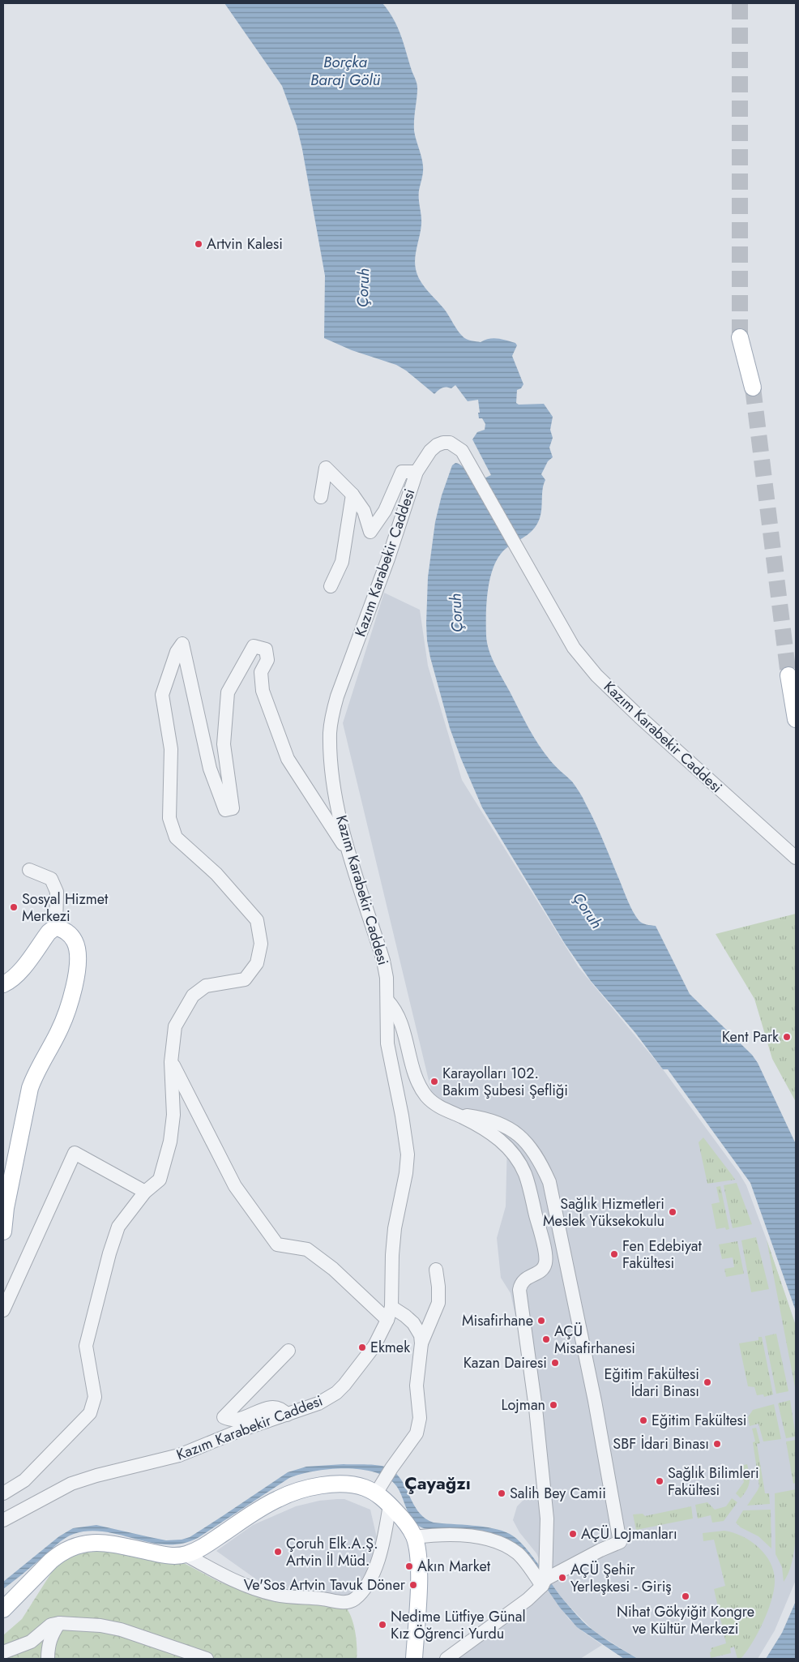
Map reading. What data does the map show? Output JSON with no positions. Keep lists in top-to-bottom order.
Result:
{
  "streets": {
    "street": ["Kazım Karabekir Caddesi"]
  },
  "districts": ["Çayağzı"],
  "water": ["Borçka Baraj Gölü", "Çoruh"],
  "places": [
    "Artvin Kalesi",
    "Sosyal Hizmet Merkezi",
    "Kent Park",
    "Karayolları 102. Bakım Şubesi Şefliği",
    "Sağlık Hizmetleri Meslek Yüksekokulu",
    "Fen Edebiyat Fakültesi",
    "Misafirhane",
    "AÇÜ Misafirhanesi",
    "Ekmek",
    "Kazan Dairesi",
    "Eğitim Fakültesi İdari Binası",
    "Lojman",
    "Eğitim Fakültesi",
    "SBF İdari Binası",
    "Sağlık Bilimleri Fakültesi",
    "Salih Bey Camii",
    "AÇÜ Lojmanları",
    "Çoruh Elk.A.Ş. Artvin İl Müd.",
    "Akın Market",
    "AÇÜ Şehir Yerleşkesi - Giriş",
    "Ve'Sos Artvin Tavuk Döner",
    "Nihat Gökyiğit Kongre ve Kültür Merkezi",
    "Nedime Lütfiye Günal Kız Öğrenci Yurdu"
  ]
}
